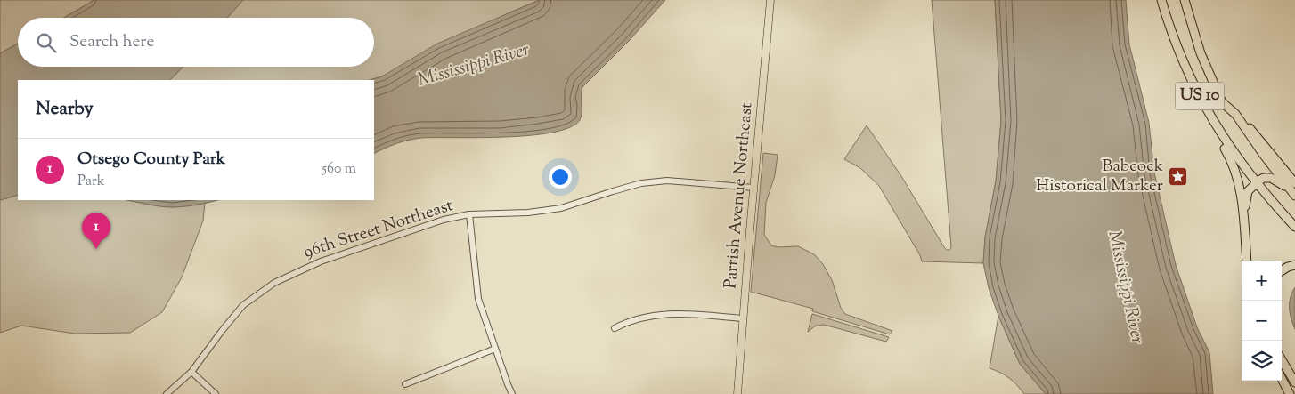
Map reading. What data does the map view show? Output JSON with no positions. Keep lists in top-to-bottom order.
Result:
{
  "streets": {
    "highway": ["US 10"],
    "main road": ["Parrish Avenue Northeast"],
    "street": ["96th Street Northeast"]
  },
  "crossings": [
    ["Parrish Avenue Northeast", "96th Street Northeast"]
  ],
  "water": ["Mississippi River"],
  "places": {
    "place": ["Babcock Historical Marker"]
  },
  "page": {
    "search": "Search here",
    "heading": "Nearby",
    "list": [
      {
        "mark": "1",
        "name": "Otsego County Park",
        "note": "Park",
        "value": "560 m"
      }
    ],
    "pins": "1",
    "map_buttons": ["+", "−"]
  }
}
